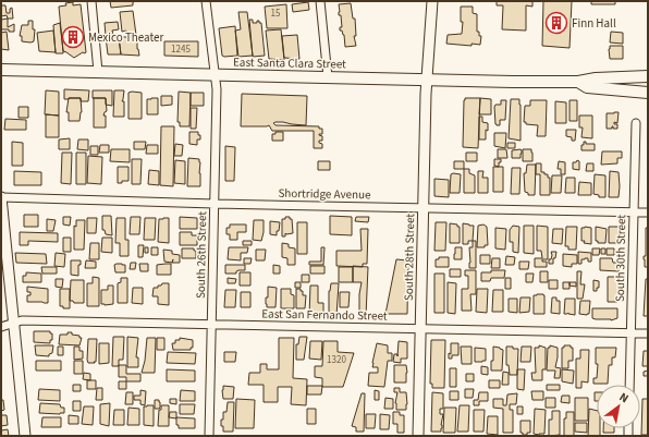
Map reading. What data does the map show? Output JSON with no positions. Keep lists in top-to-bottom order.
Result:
{
  "streets": {
    "main road": ["East Santa Clara Street"],
    "street": [
      "Shortridge Avenue",
      "South 26th Street",
      "South 28th Street",
      "South 30th Street",
      "East San Fernando Street"
    ]
  },
  "crossings": [
    ["East Santa Clara Street", "South 26th Street"],
    ["East Santa Clara Street", "South 28th Street"],
    ["Shortridge Avenue", "South 26th Street"],
    ["Shortridge Avenue", "South 28th Street"],
    ["Shortridge Avenue", "South 30th Street"],
    ["South 26th Street", "East San Fernando Street"],
    ["South 28th Street", "East San Fernando Street"],
    ["South 30th Street", "East San Fernando Street"]
  ],
  "places": {
    "building": ["Finn Hall", "Mexico Theater"]
  },
  "house_numbers": ["15", "1245", "1320"],
  "north": "top right"
}
